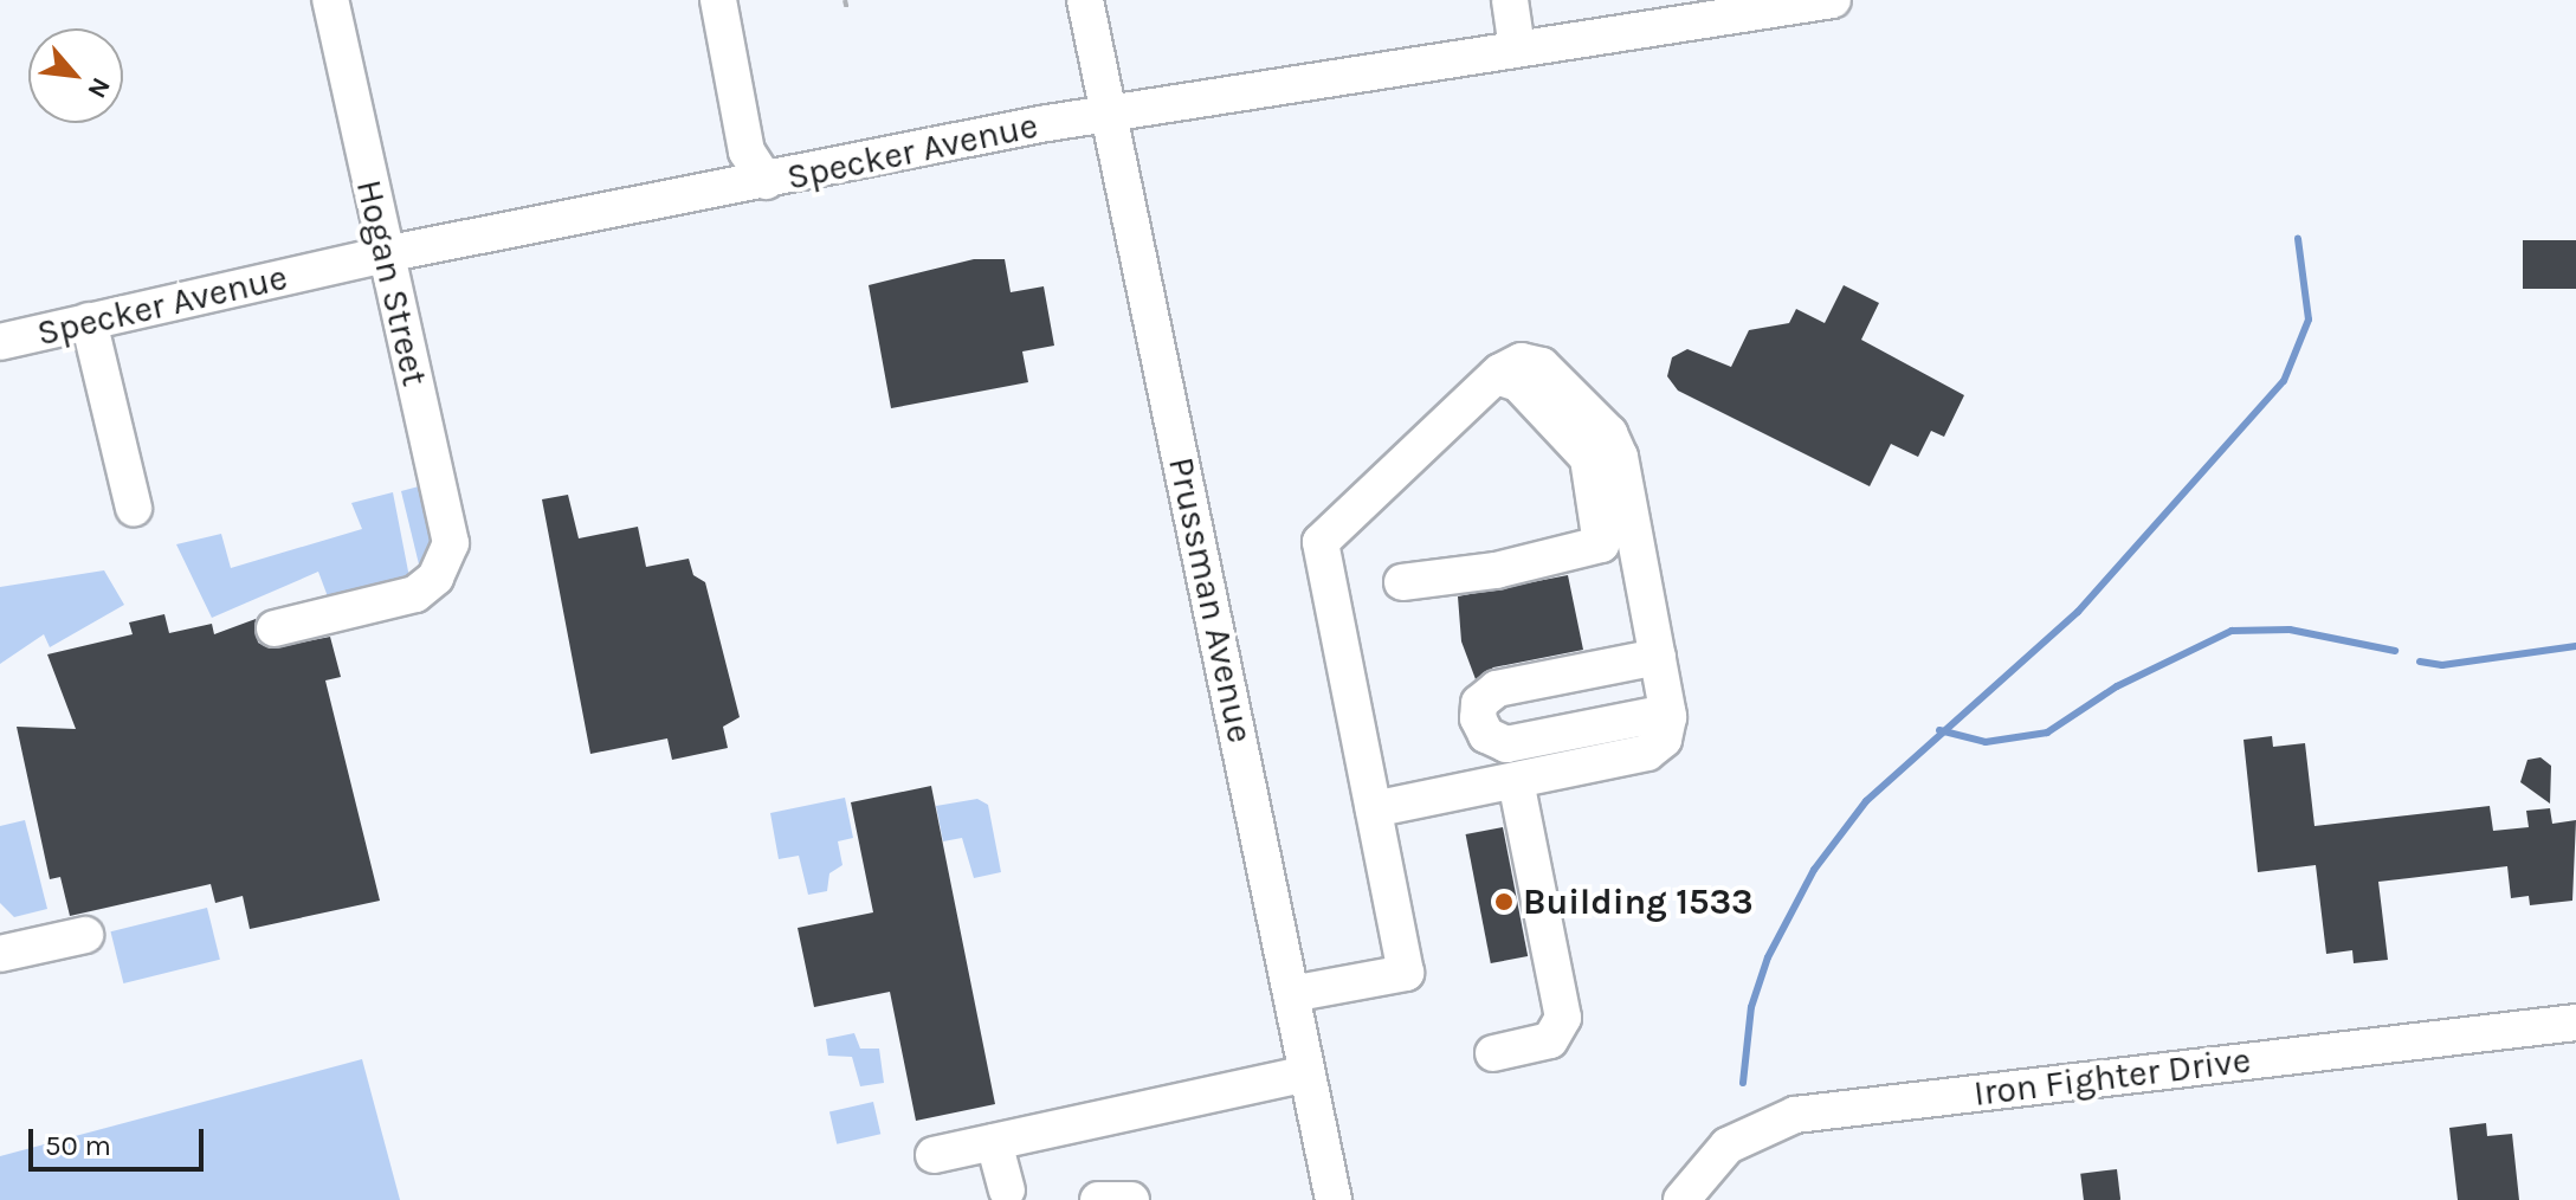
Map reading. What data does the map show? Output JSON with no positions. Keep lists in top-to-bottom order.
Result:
{
  "streets": {
    "street": [
      "Specker Avenue",
      "Hogan Street",
      "Prussman Avenue",
      "Iron Fighter Drive"
    ]
  },
  "crossings": [
    ["Specker Avenue", "Hogan Street"],
    ["Specker Avenue", "Prussman Avenue"]
  ],
  "places": ["Building 1533"],
  "scale_bar": "50 m",
  "north": "bottom right"
}
